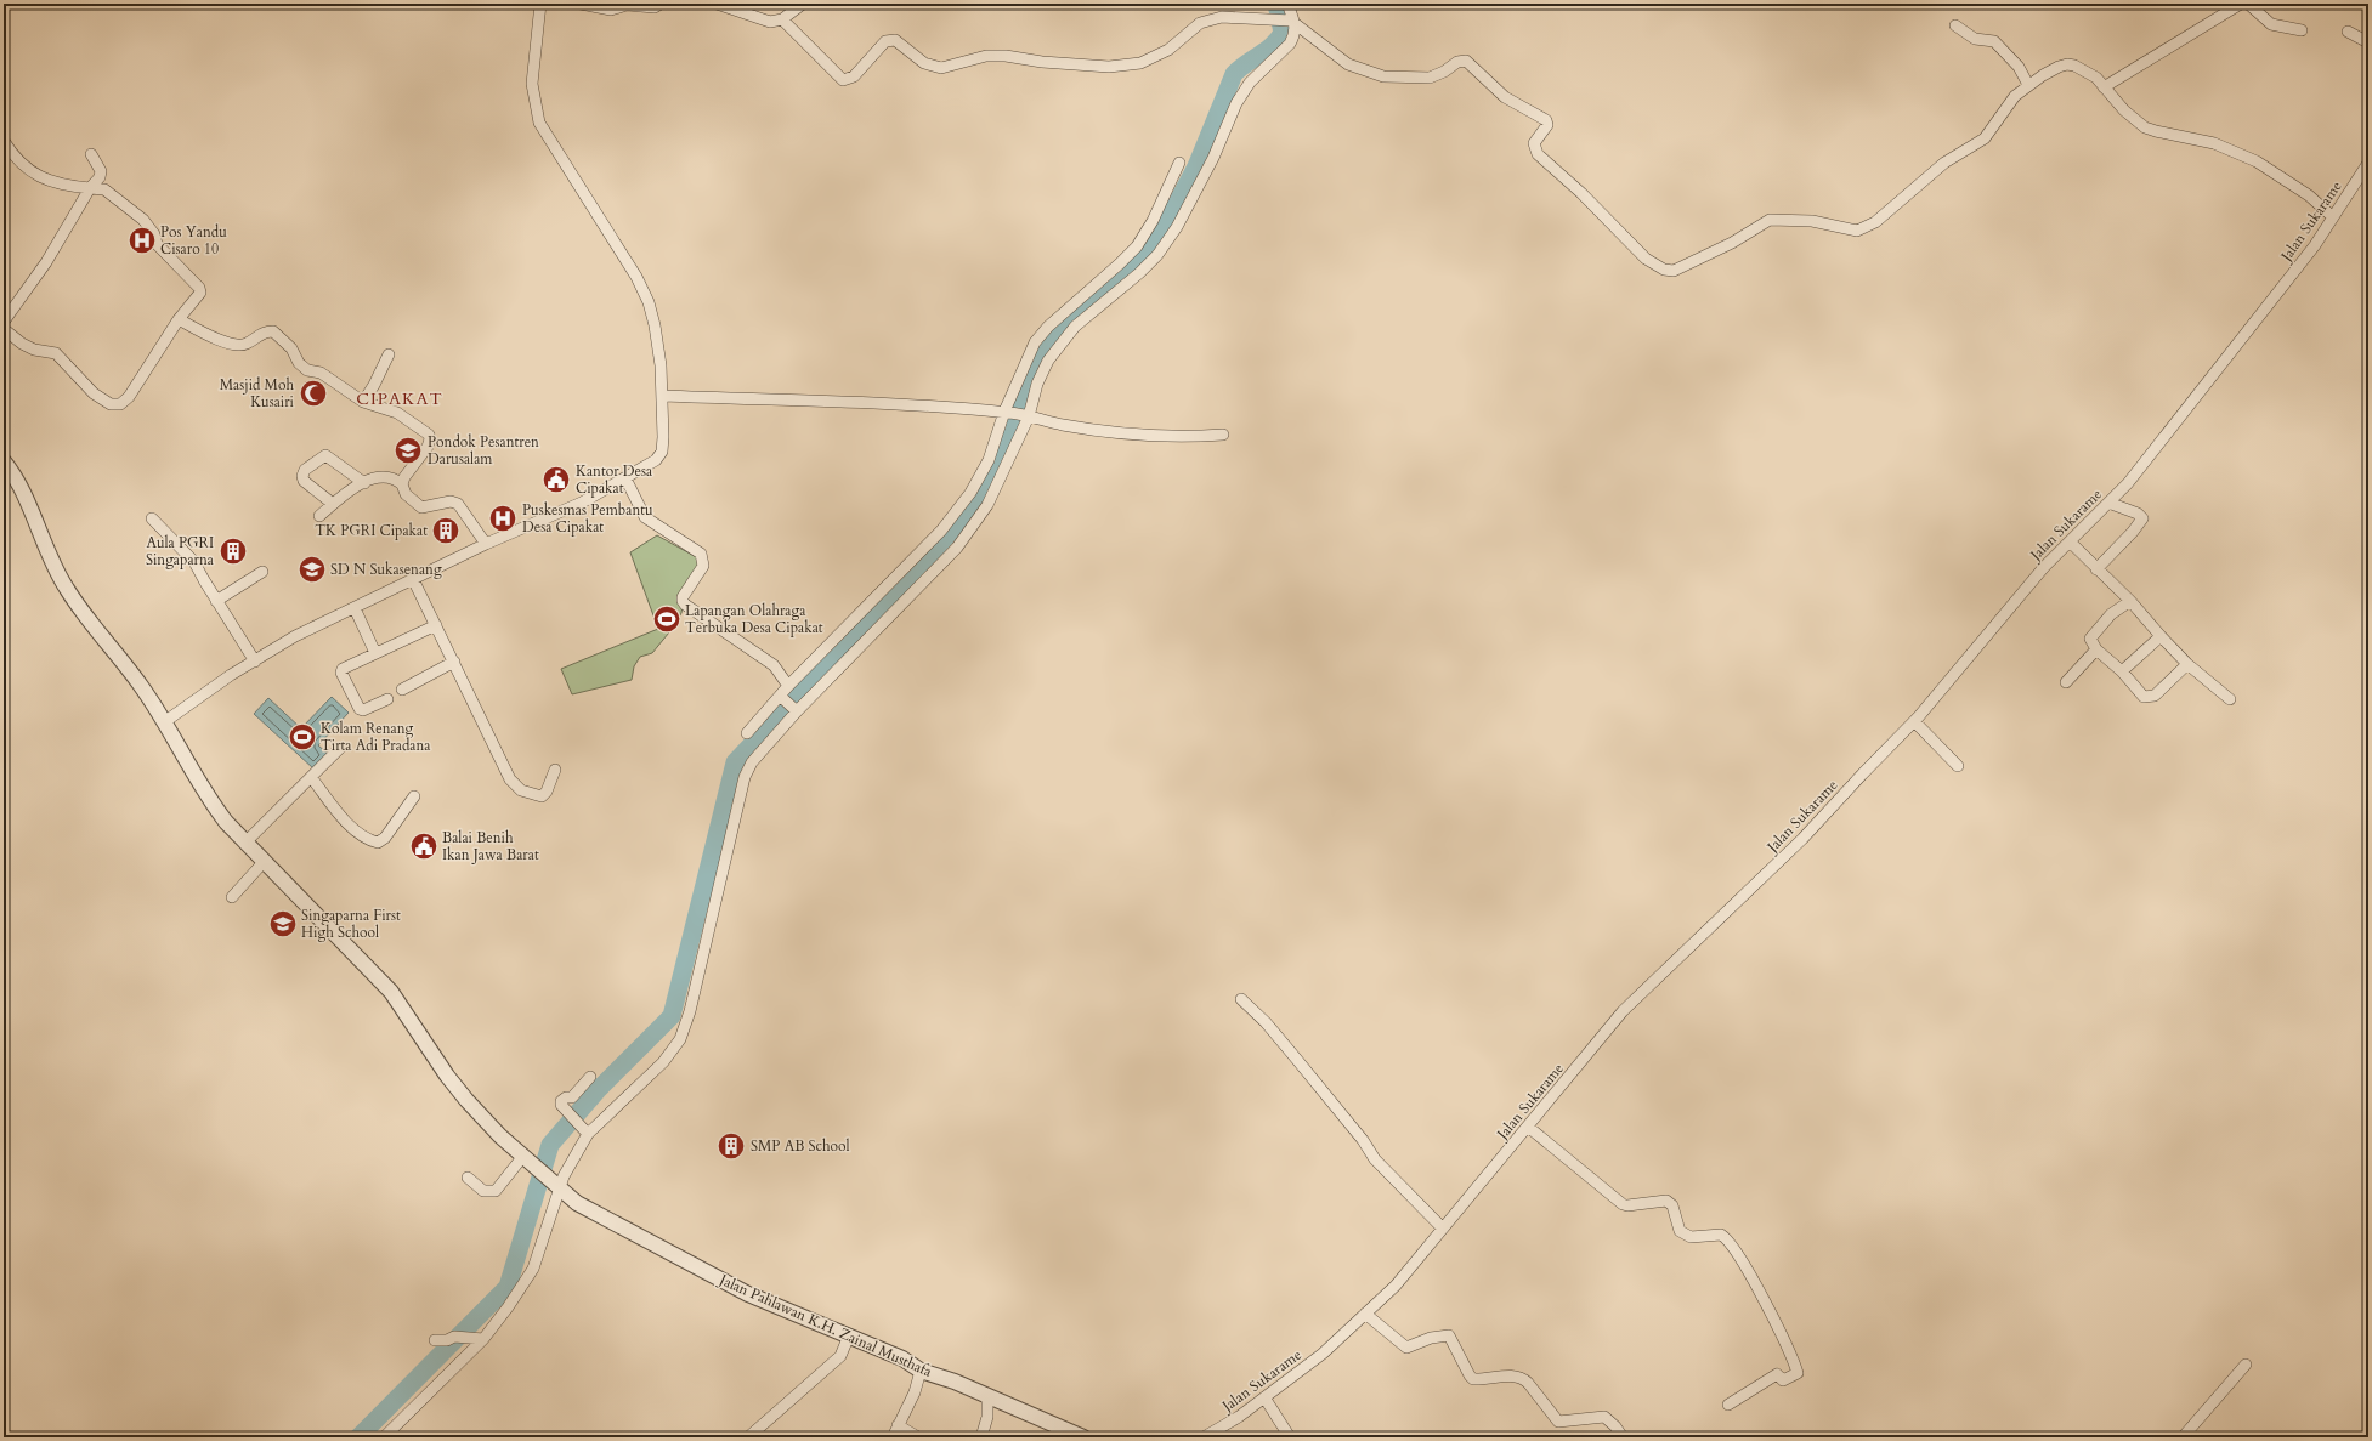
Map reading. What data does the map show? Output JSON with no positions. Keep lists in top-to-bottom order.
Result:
{
  "streets": {
    "street": ["Jalan Sukarame", "Jalan Pahlawan K.H. Zainal Musthafa"]
  },
  "districts": ["CIPAKAT"],
  "places": {
    "hospital": ["Pos Yandu Cisaro 10", "Puskesmas Pembantu Desa Cipakat"],
    "mosque": ["Masjid Moh Kusairi"],
    "school or university": ["Pondok Pesantren Darusalam", "SD N Sukasenang", "Singaparna First High School"],
    "public building": ["Kantor Desa Cipakat", "Balai Benih Ikan Jawa Barat"],
    "building": ["TK PGRI Cipakat", "Aula PGRI Singaparna", "SMP AB School"],
    "sports": ["Lapangan Olahraga Terbuka Desa Cipakat", "Kolam Renang Tirta Adi Pradana"]
  }
}
